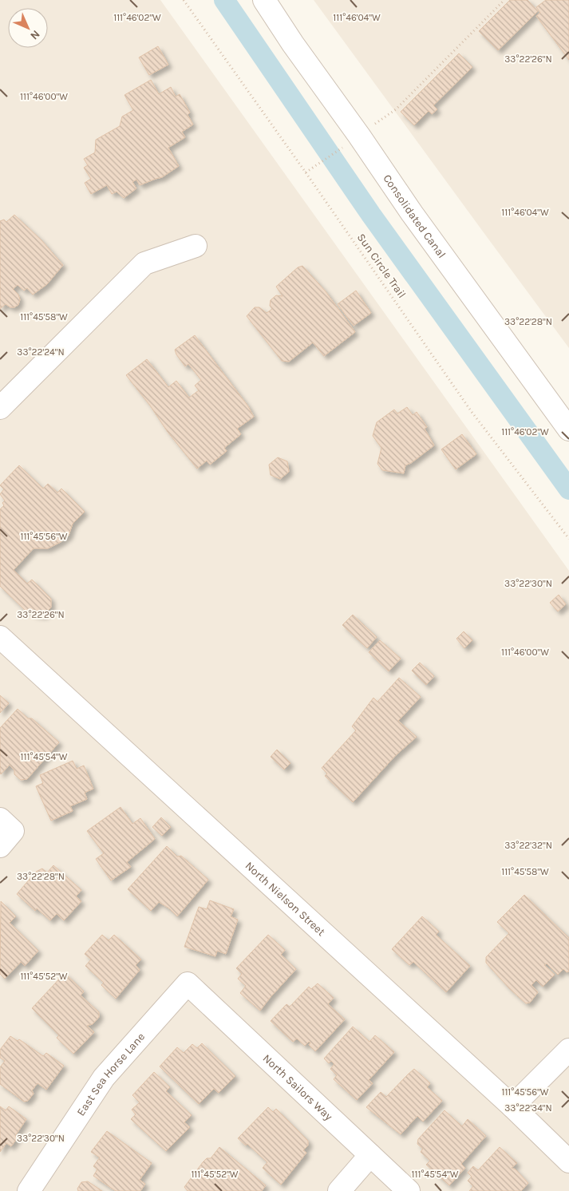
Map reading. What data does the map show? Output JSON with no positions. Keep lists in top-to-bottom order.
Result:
{
  "streets": {
    "street": [
      "Consolidated Canal",
      "North Nielson Street",
      "East Sea Horse Lane",
      "North Sailors Way"
    ],
    "path": ["Sun Circle Trail"]
  },
  "crossings": [
    ["East Sea Horse Lane", "North Sailors Way"]
  ],
  "north": "bottom right",
  "coordinates": [
    "111°46'02\"W",
    "111°46'04\"W",
    "33°22'26\"N",
    "111°46'00\"W",
    "111°45'58\"W",
    "33°22'28\"N",
    "33°22'24\"N",
    "111°45'56\"W",
    "33°22'30\"N",
    "111°45'54\"W",
    "33°22'32\"N",
    "111°45'52\"W",
    "33°22'34\"N"
  ]
}
